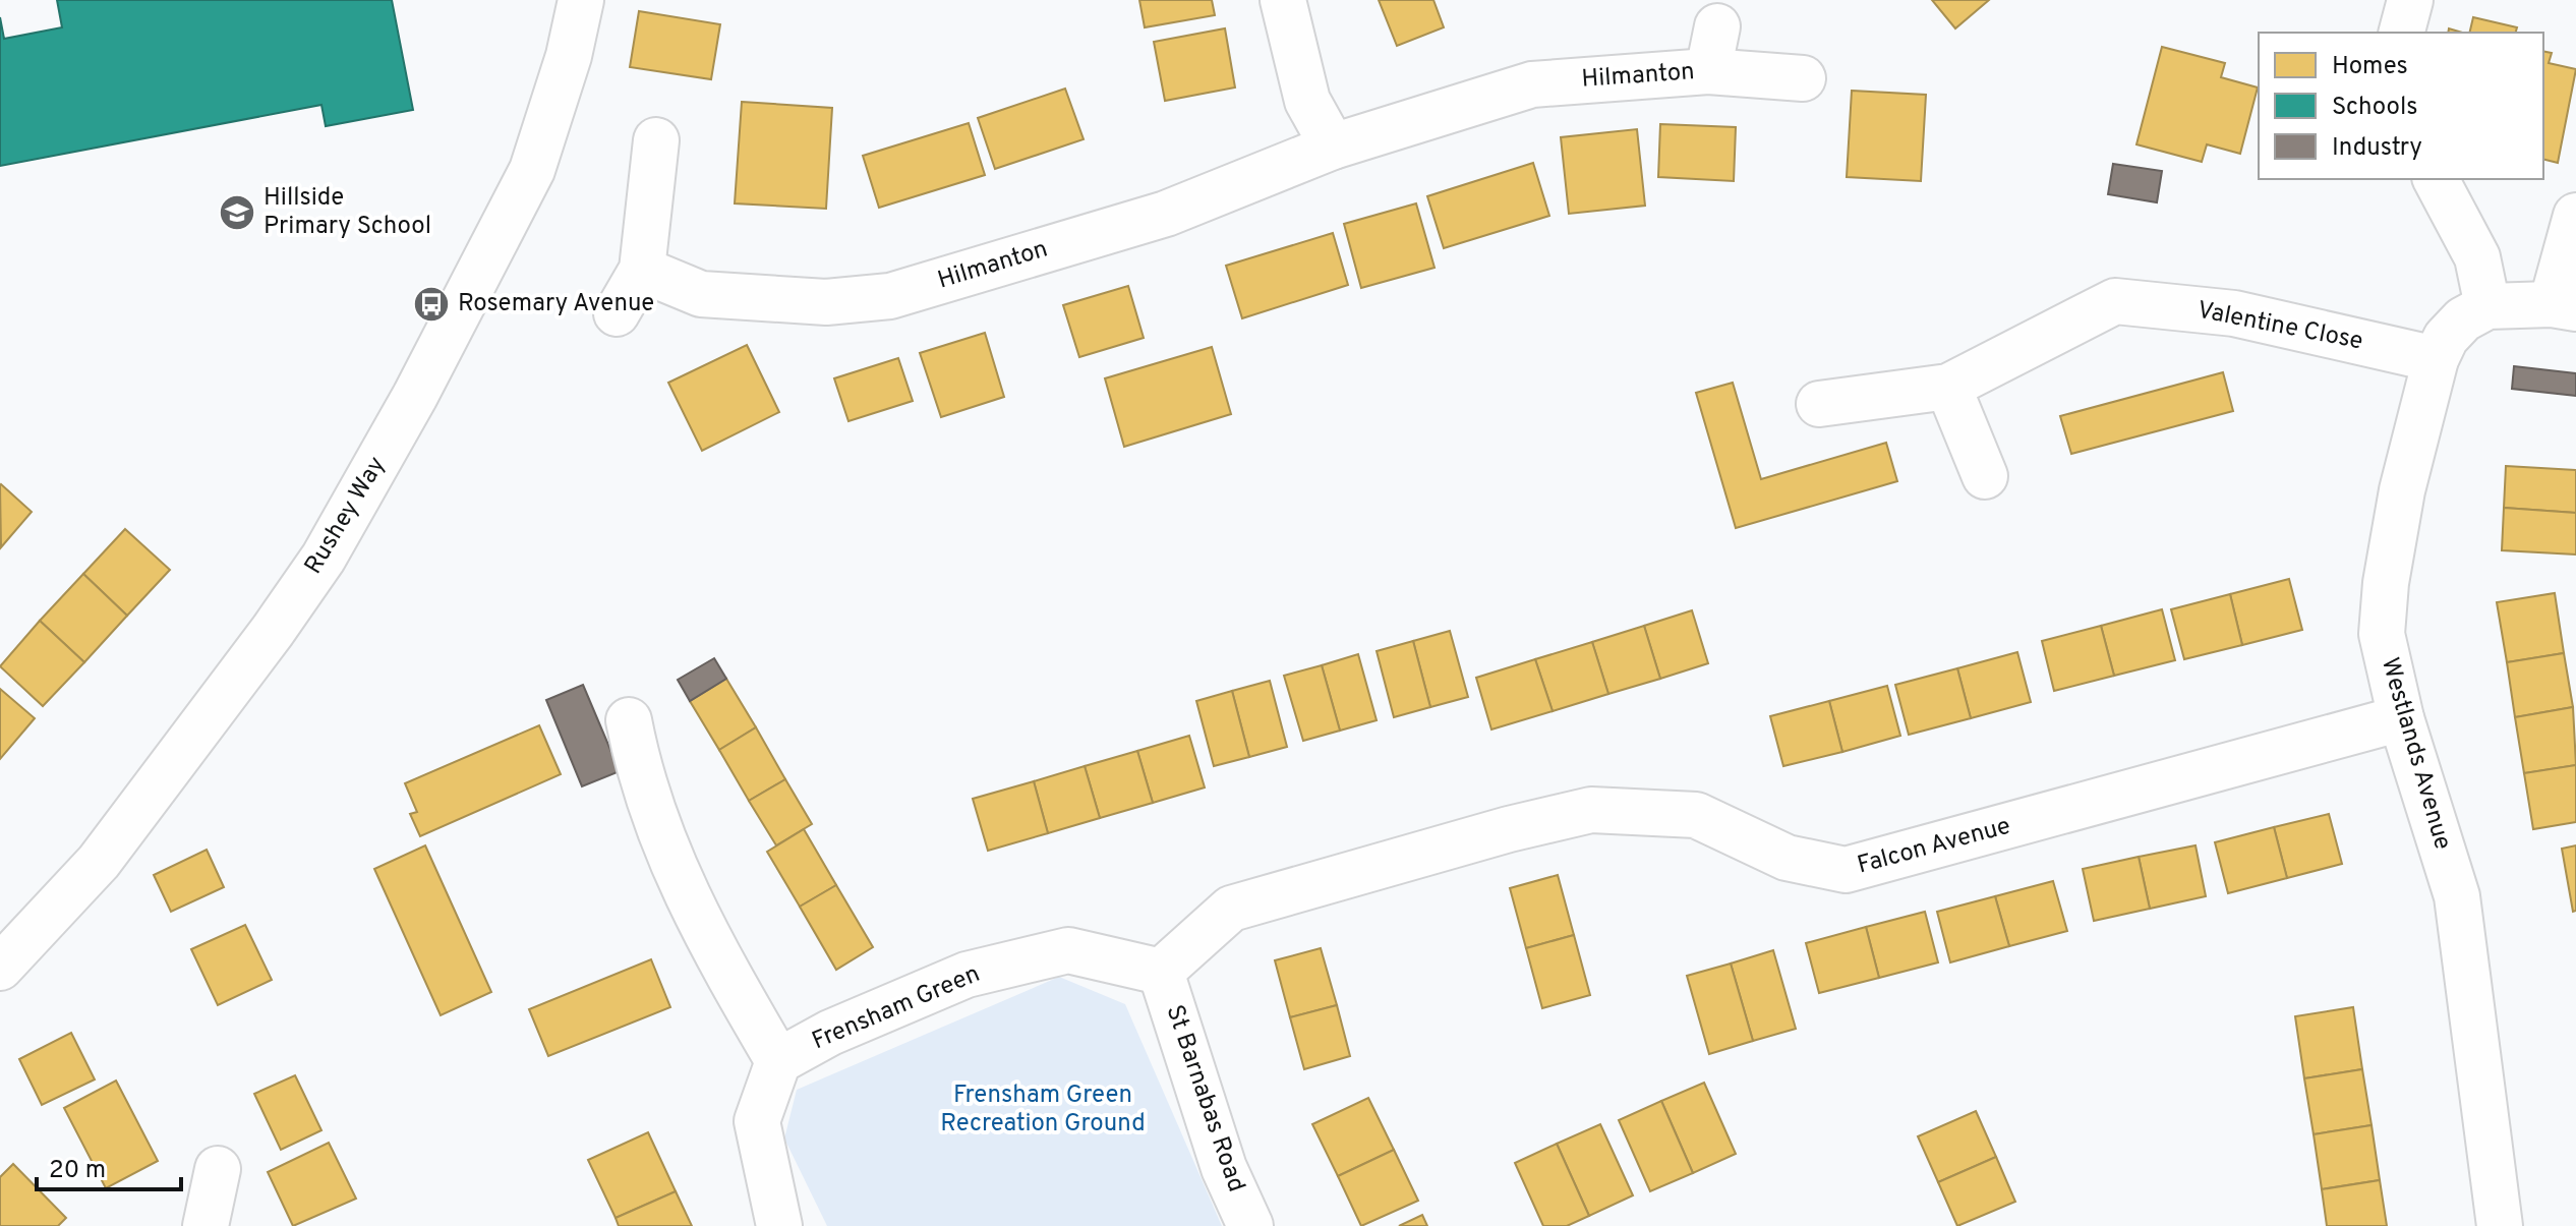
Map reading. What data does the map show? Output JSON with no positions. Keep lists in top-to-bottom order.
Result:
{
  "streets": {
    "street": [
      "Hilmanton",
      "Valentine Close",
      "Rushey Way",
      "Westlands Avenue",
      "Falcon Avenue",
      "Frensham Green",
      "St Barnabas Road"
    ]
  },
  "crossings": [
    ["Valentine Close", "Westlands Avenue"],
    ["Westlands Avenue", "Falcon Avenue"],
    ["Falcon Avenue", "Frensham Green"],
    ["Falcon Avenue", "St Barnabas Road"],
    ["Frensham Green", "St Barnabas Road"]
  ],
  "parks": ["Frensham Green Recreation Ground"],
  "places": {
    "school or university": ["Hillside Primary School"],
    "bus stop": ["Rosemary Avenue"]
  },
  "legend": ["Homes", "Schools", "Industry"],
  "scale_bar": "20 m"
}
